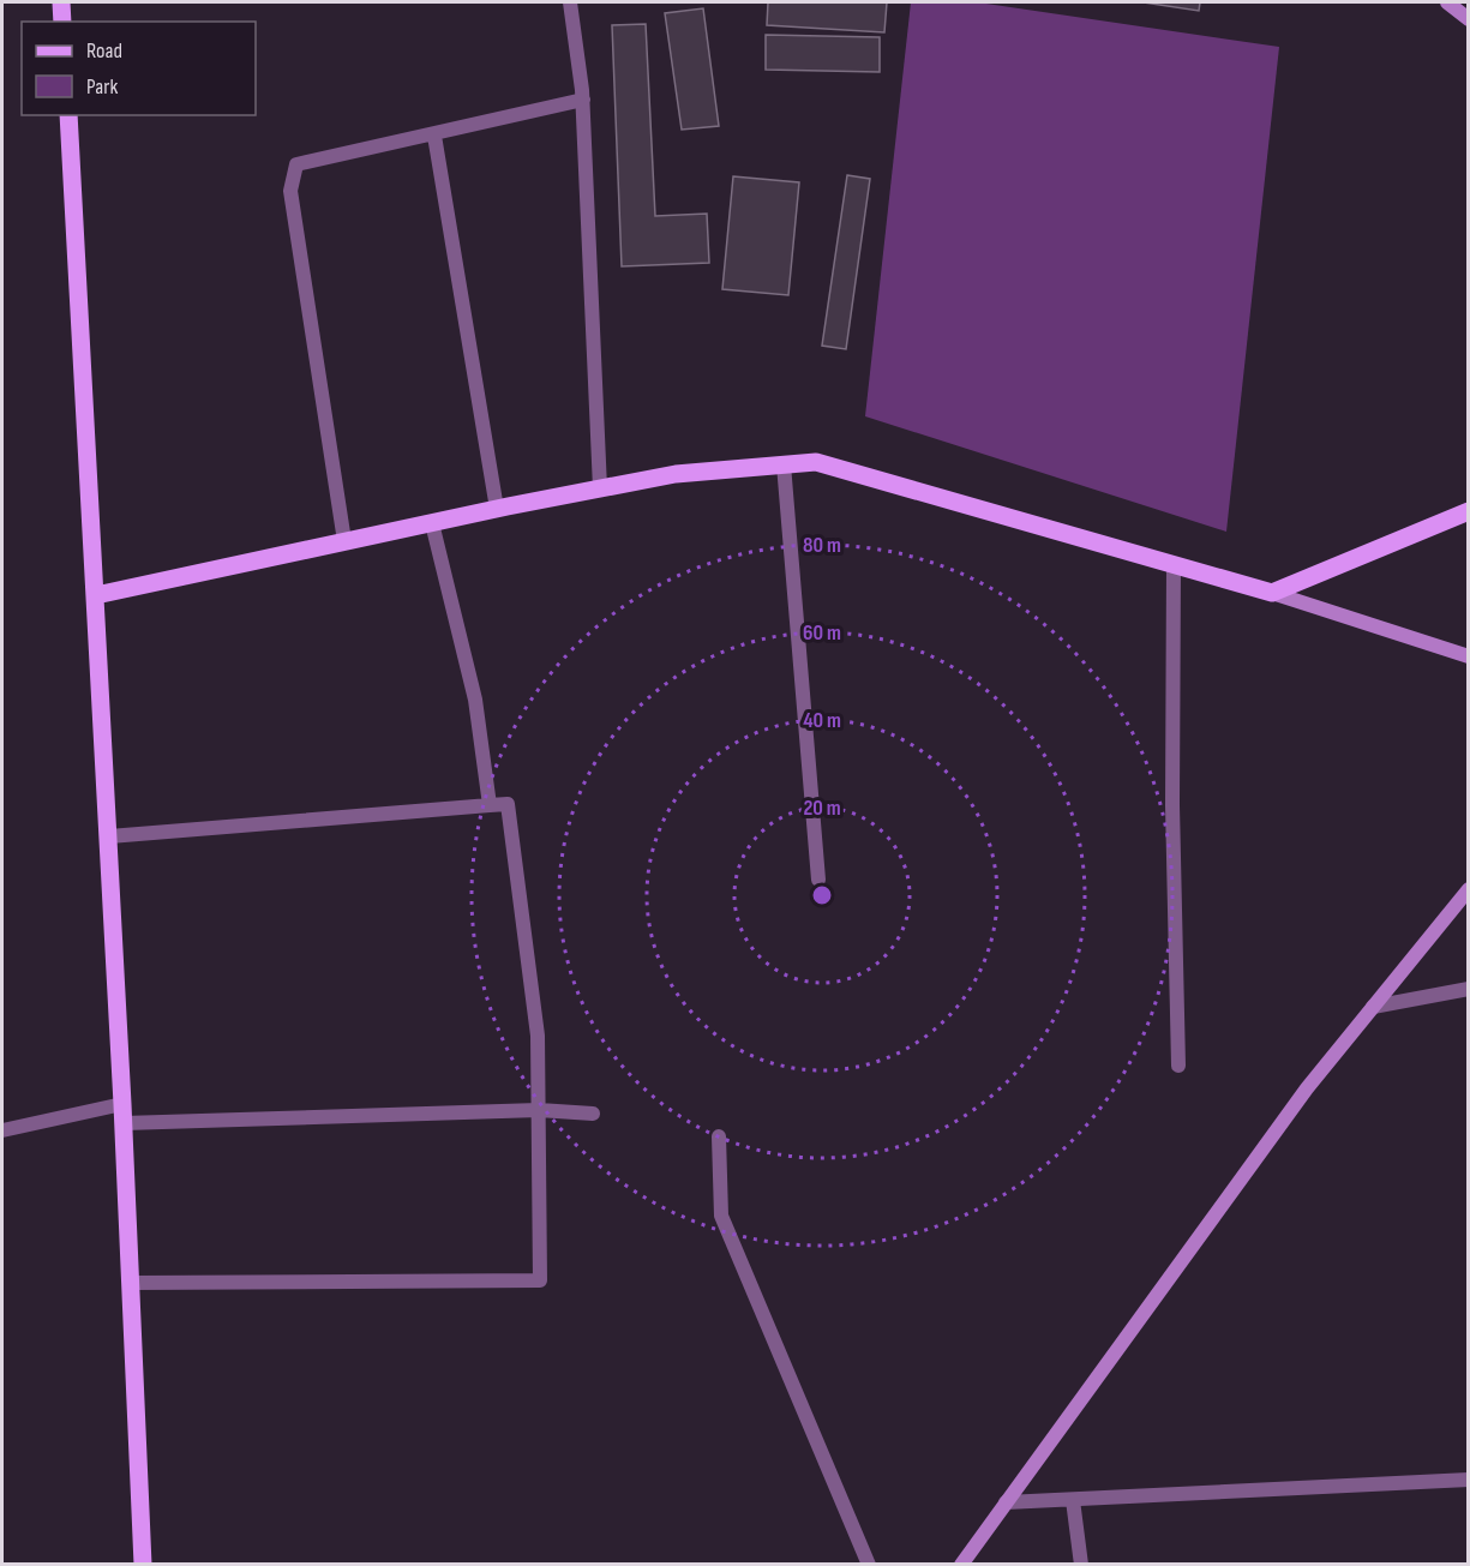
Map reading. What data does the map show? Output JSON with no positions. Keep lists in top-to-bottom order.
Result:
{
  "legend": ["Road", "Park"],
  "rings": [
    "80 m",
    "60 m",
    "40 m",
    "20 m"
  ]
}
